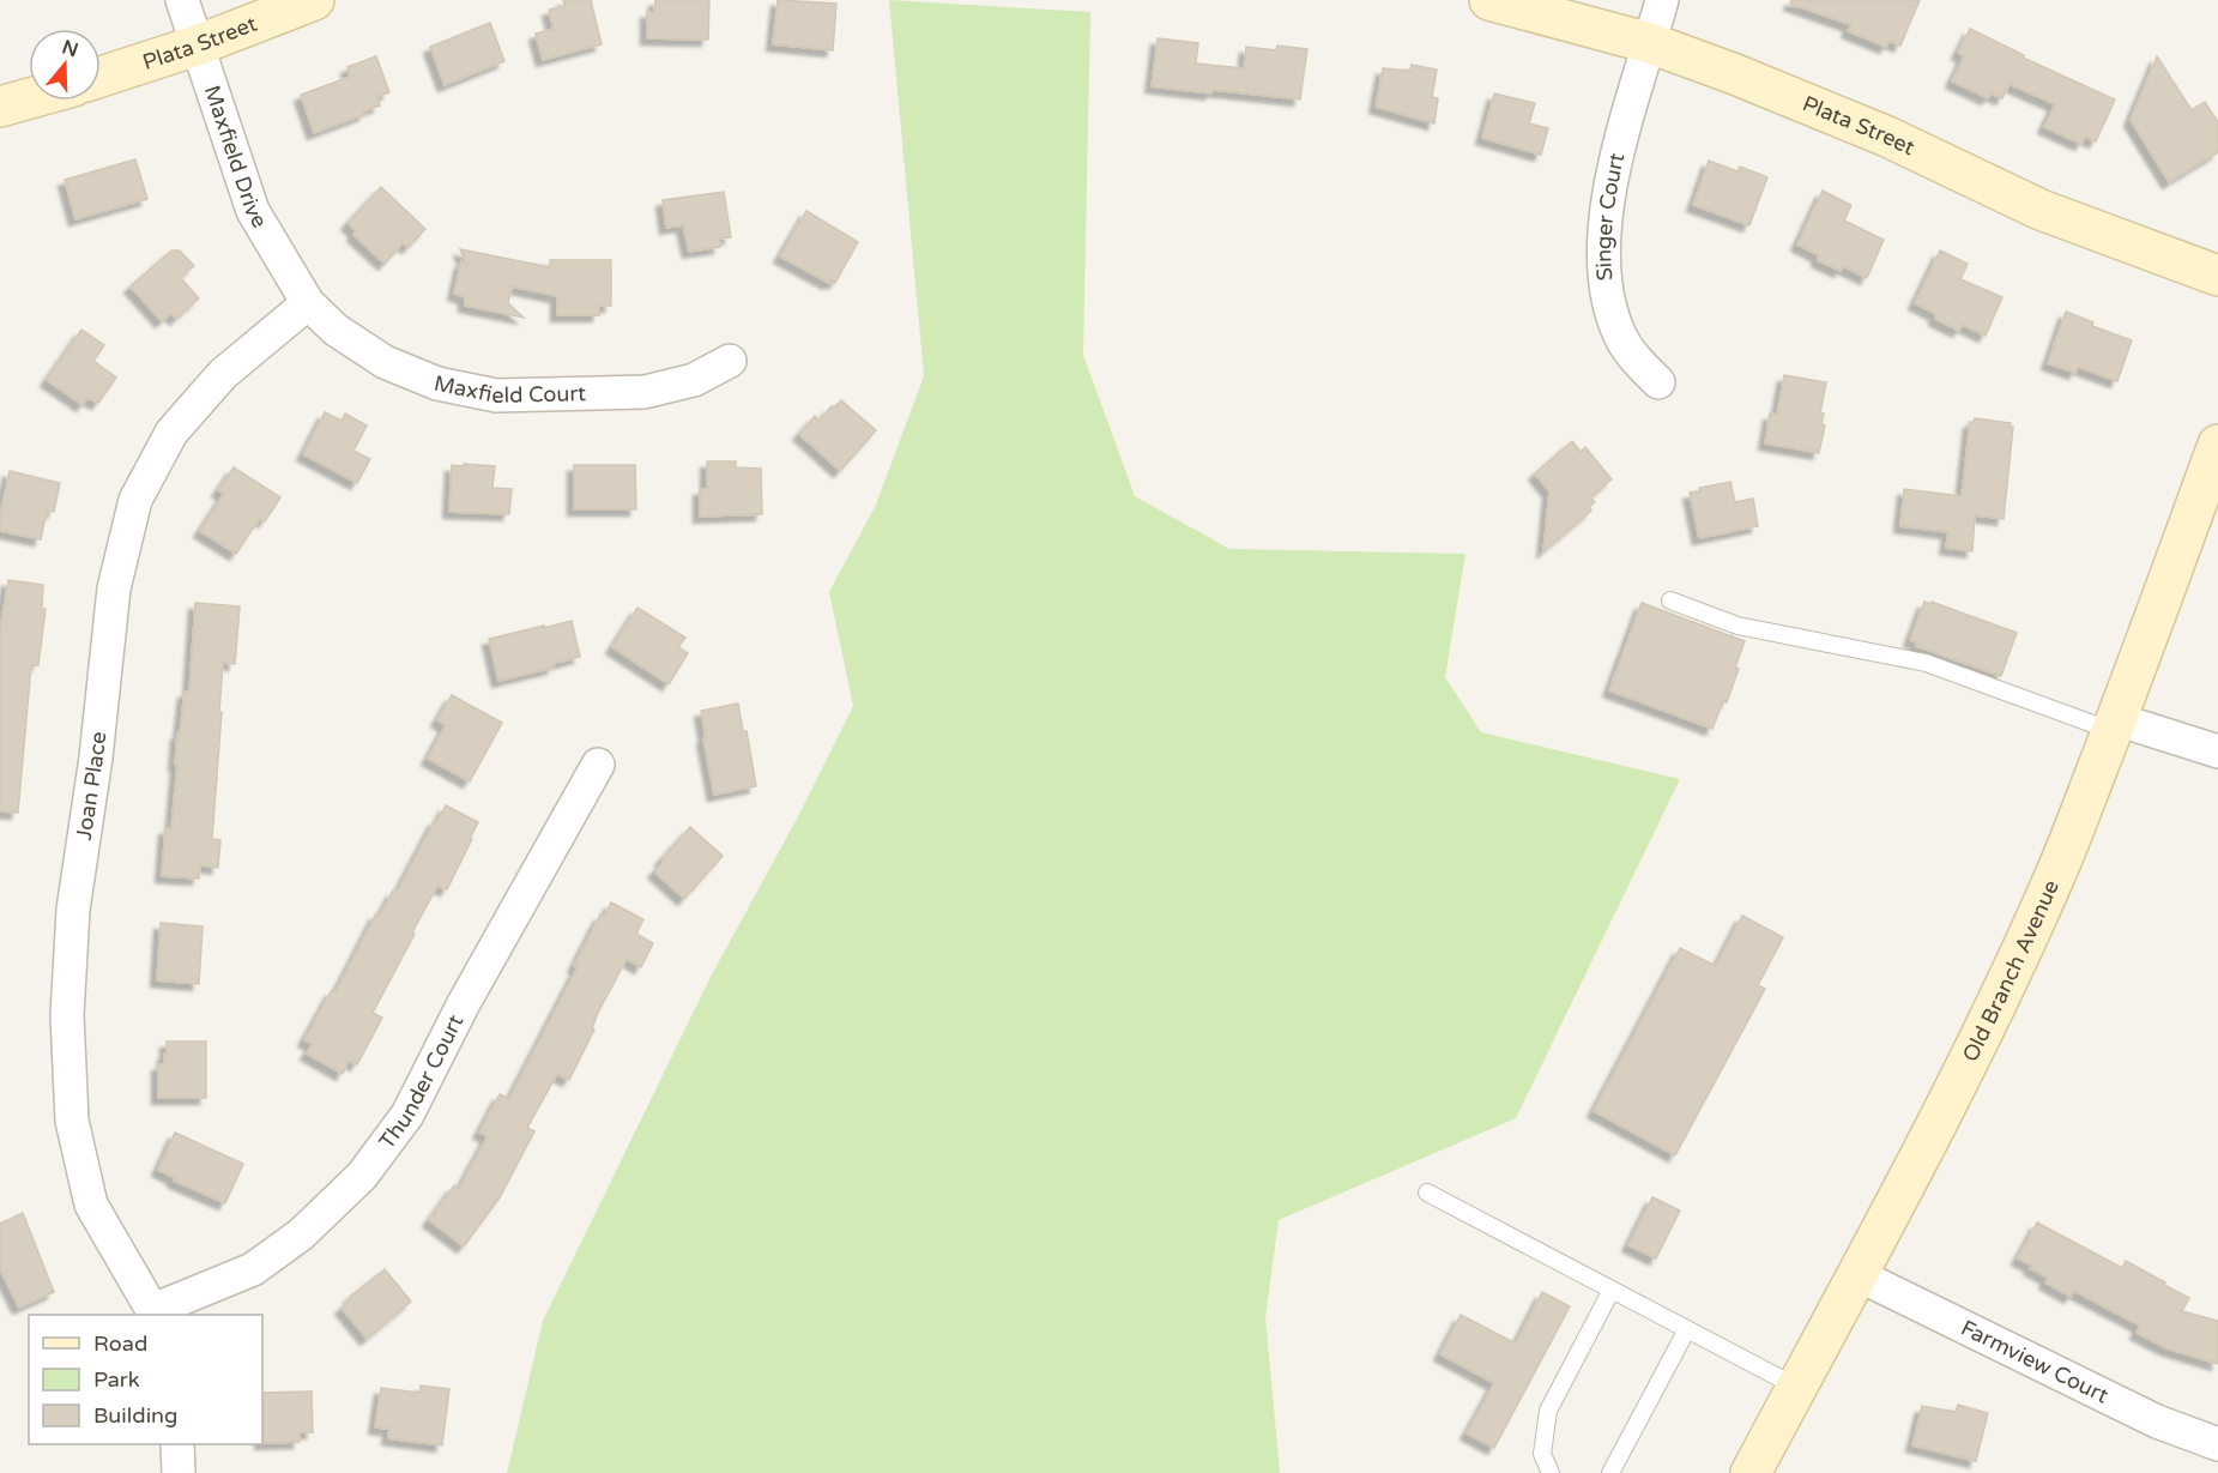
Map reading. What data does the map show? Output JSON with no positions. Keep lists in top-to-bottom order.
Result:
{
  "streets": {
    "main road": ["Plata Street", "Old Branch Avenue"],
    "street": [
      "Maxfield Drive",
      "Singer Court",
      "Maxfield Court",
      "Joan Place",
      "Thunder Court",
      "Farmview Court"
    ]
  },
  "crossings": [
    ["Plata Street", "Maxfield Drive"],
    ["Plata Street", "Singer Court"],
    ["Maxfield Drive", "Maxfield Court"],
    ["Maxfield Drive", "Joan Place"],
    ["Maxfield Court", "Joan Place"],
    ["Joan Place", "Thunder Court"],
    ["Old Branch Avenue", "Farmview Court"]
  ],
  "legend": ["Road", "Park", "Building"],
  "north": "top"
}
